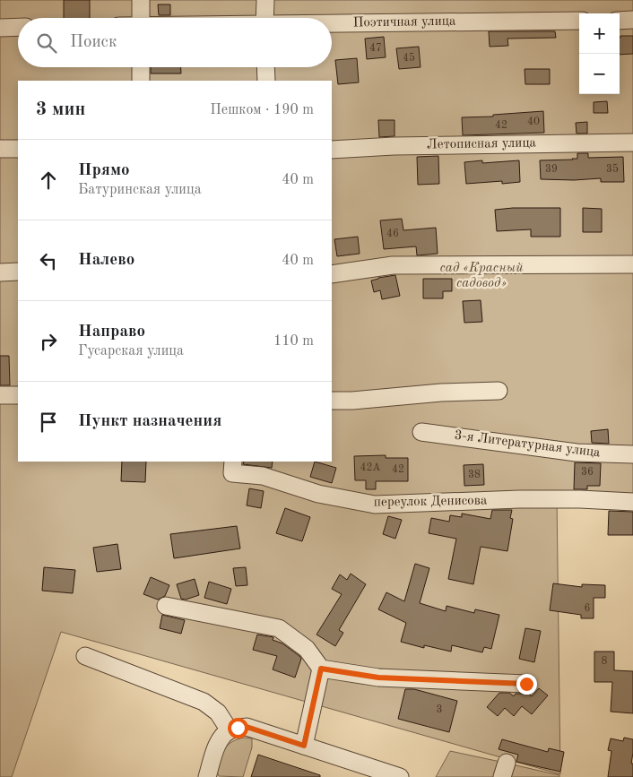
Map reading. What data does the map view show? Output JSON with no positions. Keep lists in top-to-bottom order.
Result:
{
  "streets": {
    "street": [
      "Поэтичная улица",
      "Летописная улица",
      "3-я Литературная улица",
      "переулок Денисова"
    ]
  },
  "parks": ["сад «Красный садовод»"],
  "house_numbers": [
    "47",
    "45",
    "40",
    "42",
    "39",
    "35",
    "46",
    "42А",
    "42",
    "36",
    "38",
    "6",
    "8",
    "3"
  ],
  "page": {
    "map_buttons": ["+", "−"],
    "search": "Поиск",
    "heading": ["3 мин", "Пешком · 190 m"],
    "list": [
      ["Прямо", "Батуринская улица", "40 m"],
      ["Налево", "40 m"],
      ["Направо", "Гусарская улица", "110 m"],
      "Пункт назначения"
    ]
  }
}
